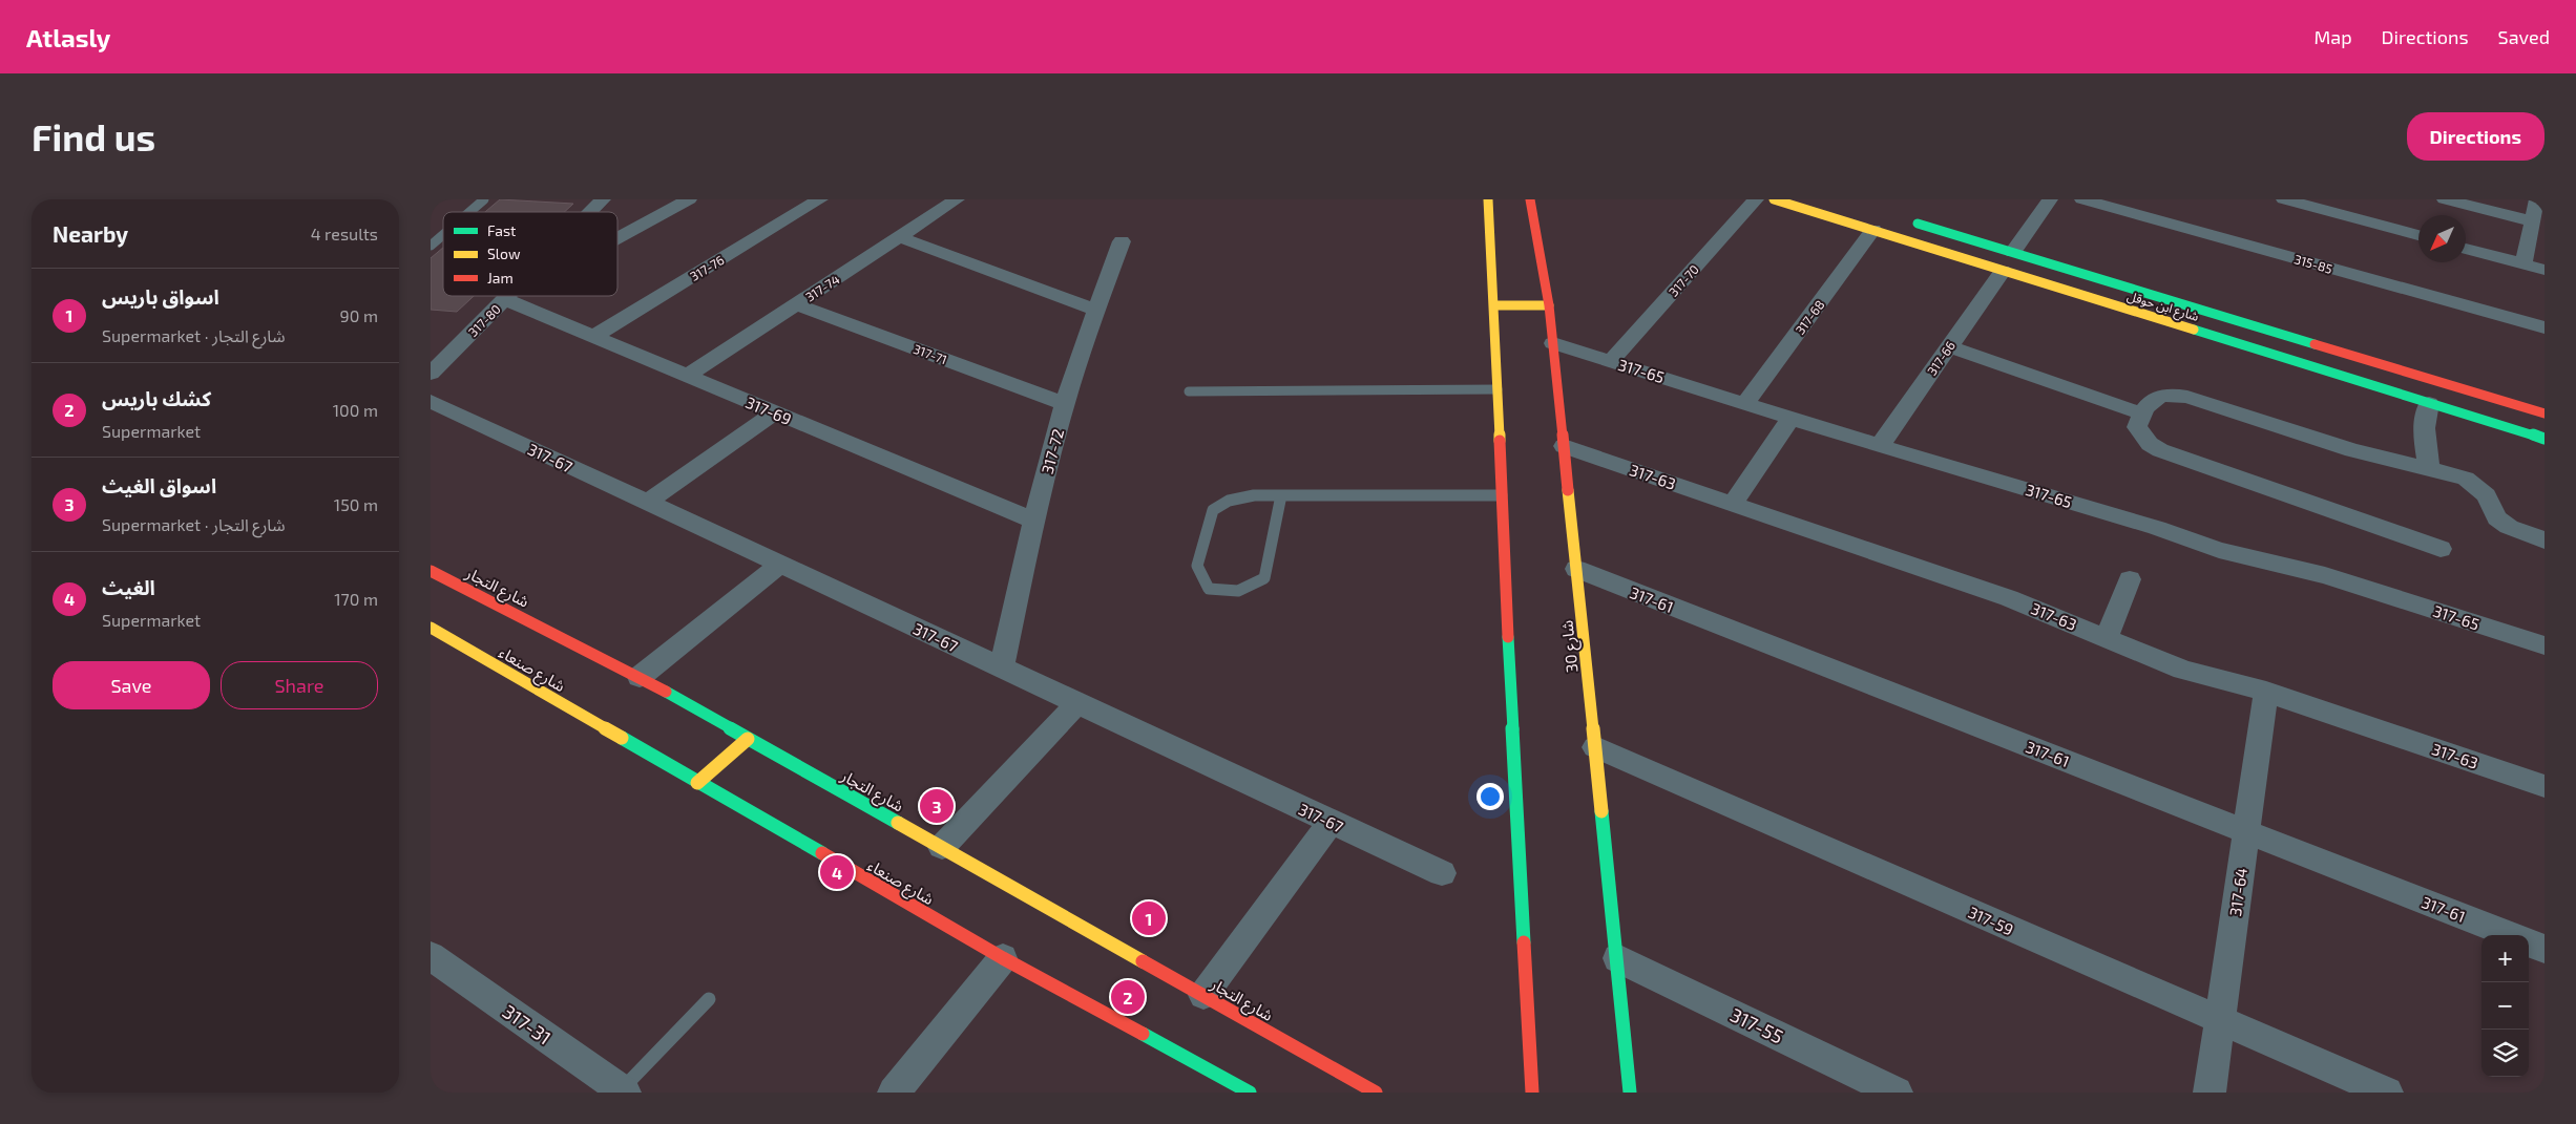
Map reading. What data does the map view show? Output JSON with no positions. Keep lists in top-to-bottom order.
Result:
{
  "streets": {
    "street": [
      "315-85",
      "317-76",
      "317-70",
      "317-74",
      "شارع ابن حوقل",
      "317-68",
      "317-80",
      "317-71",
      "317-66",
      "317-65",
      "317-69",
      "317-72",
      "317-67",
      "317-63",
      "شارع التجار",
      "317-61",
      "شارع 30",
      "شارع صنعاء",
      "317-64",
      "317-59",
      "317-31",
      "317-55"
    ]
  },
  "crossings": [
    ["317-76", "317-69"],
    ["317-70", "317-65"],
    ["317-74", "317-71"],
    ["317-74", "317-69"],
    ["شارع ابن حوقل", "317-68"],
    ["شارع ابن حوقل", "317-66"],
    ["317-68", "317-65"],
    ["317-80", "317-69"],
    ["317-71", "317-72"],
    ["317-66", "317-65"],
    ["317-65", "شارع 30"],
    ["317-69", "317-72"],
    ["317-72", "317-67"],
    ["317-63", "شارع 30"],
    ["317-63", "317-64"],
    ["317-61", "شارع 30"],
    ["317-61", "317-64"],
    ["شارع 30", "317-59"],
    ["شارع 30", "317-55"],
    ["317-64", "317-59"]
  ],
  "legend": ["Fast", "Slow", "Jam"],
  "north": "bottom left",
  "page": {
    "header": "Atlasly",
    "nav": ["Map", "Directions", "Saved"],
    "buttons": [
      "Directions",
      ["Save", "Share"]
    ],
    "title": "Find us",
    "heading": ["Nearby", "4 results"],
    "list": [
      {
        "mark": "1",
        "name": "اسواق باريس",
        "note": "Supermarket · شارع التجار",
        "value": "90 m"
      },
      {
        "mark": "2",
        "name": "كشك باريس",
        "note": "Supermarket",
        "value": "100 m"
      },
      {
        "mark": "3",
        "name": "اسواق الغيث",
        "note": "Supermarket · شارع التجار",
        "value": "150 m"
      },
      {
        "mark": "4",
        "name": "الغيث",
        "note": "Supermarket",
        "value": "170 m"
      }
    ],
    "pins": [
      "3",
      "4",
      "1",
      "2"
    ],
    "map_buttons": ["+", "−"]
  }
}
